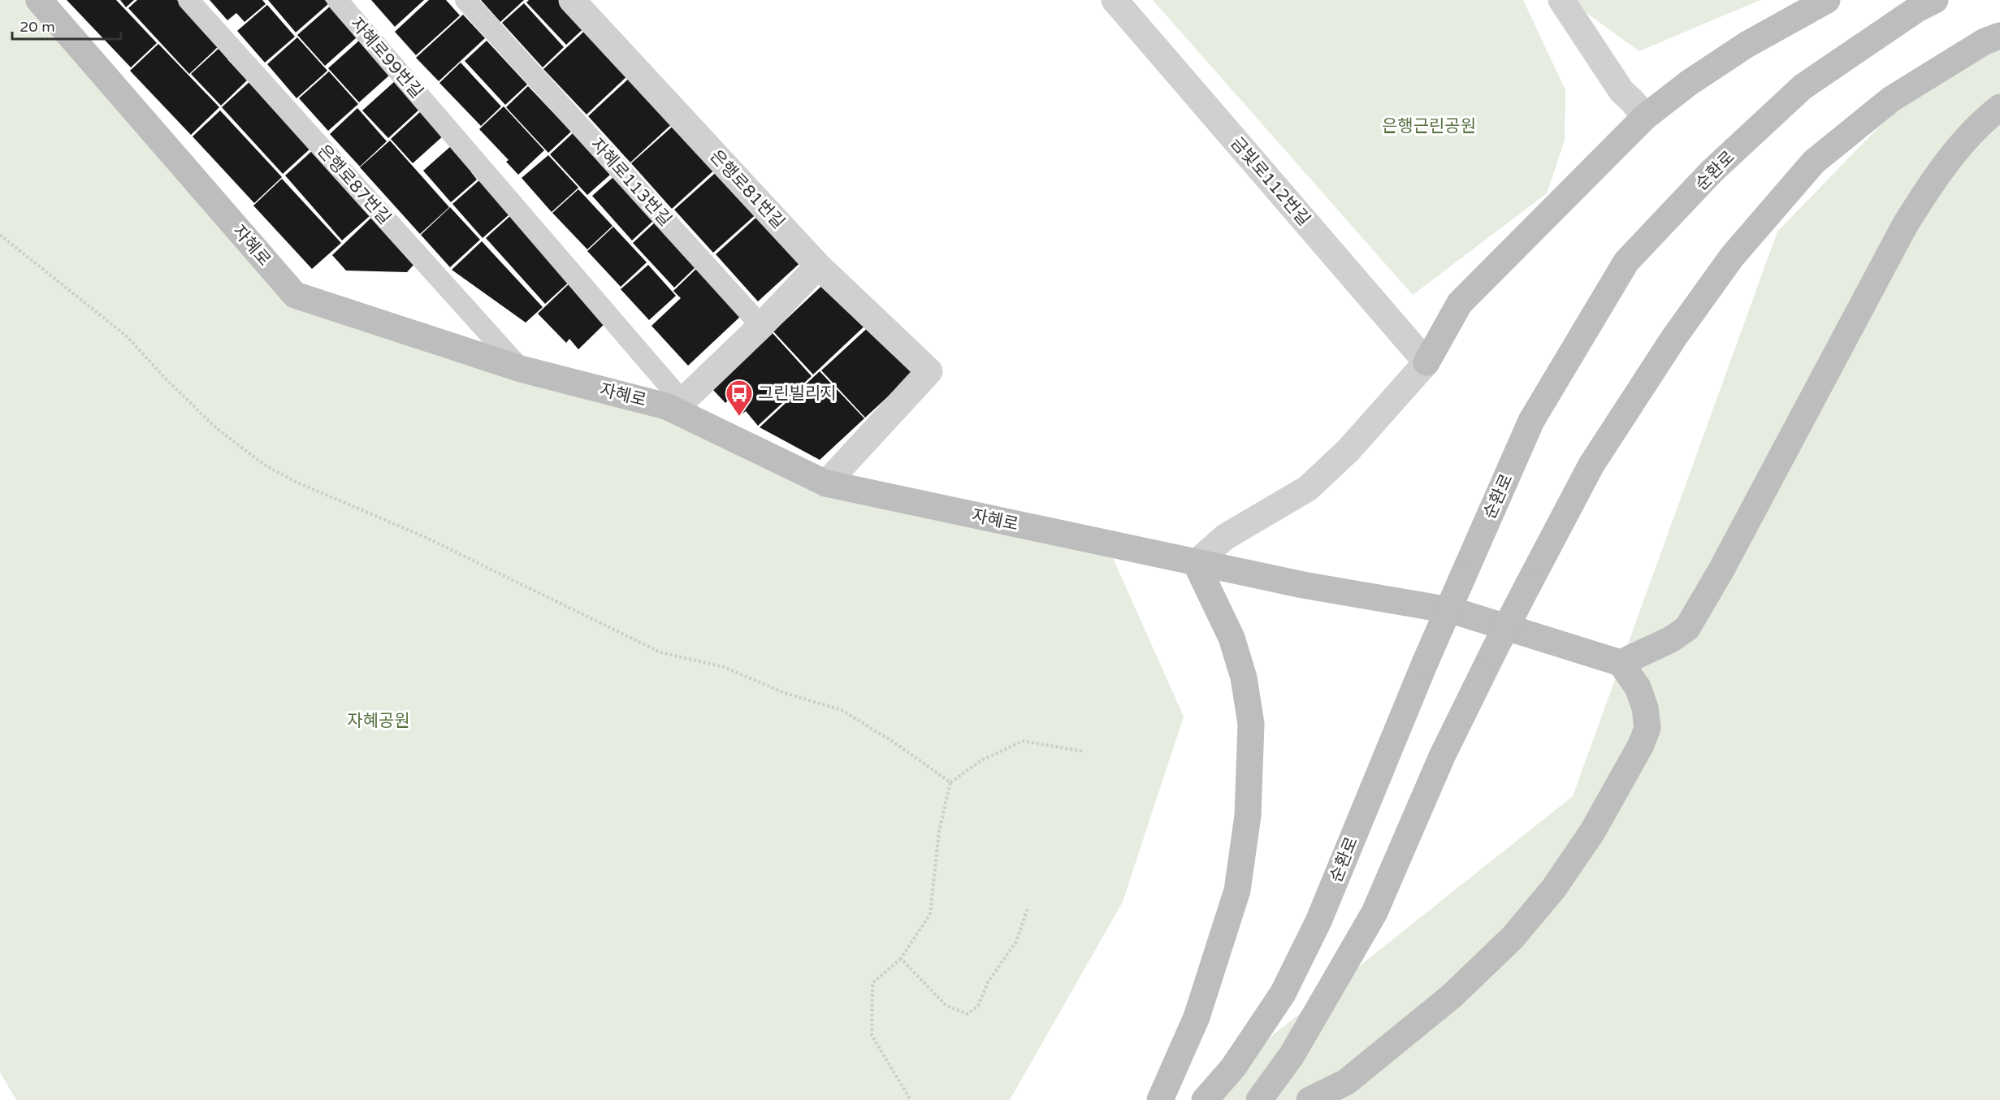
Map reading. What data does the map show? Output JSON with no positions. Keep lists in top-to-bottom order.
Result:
{
  "streets": {
    "main road": ["순환로", "자혜로"],
    "street": ["금빛로112번길", "은행로81번길"],
    "lane": ["자혜로99번길", "자혜로113번길", "은행로87번길"]
  },
  "crossings": [
    ["자혜로99번길", "자혜로"],
    ["은행로87번길", "자혜로"],
    ["은행로81번길", "자혜로"]
  ],
  "parks": ["은행근린공원", "자혜공원"],
  "places": {
    "bus stop": ["그린빌리지"]
  },
  "scale_bar": "20 m"
}
